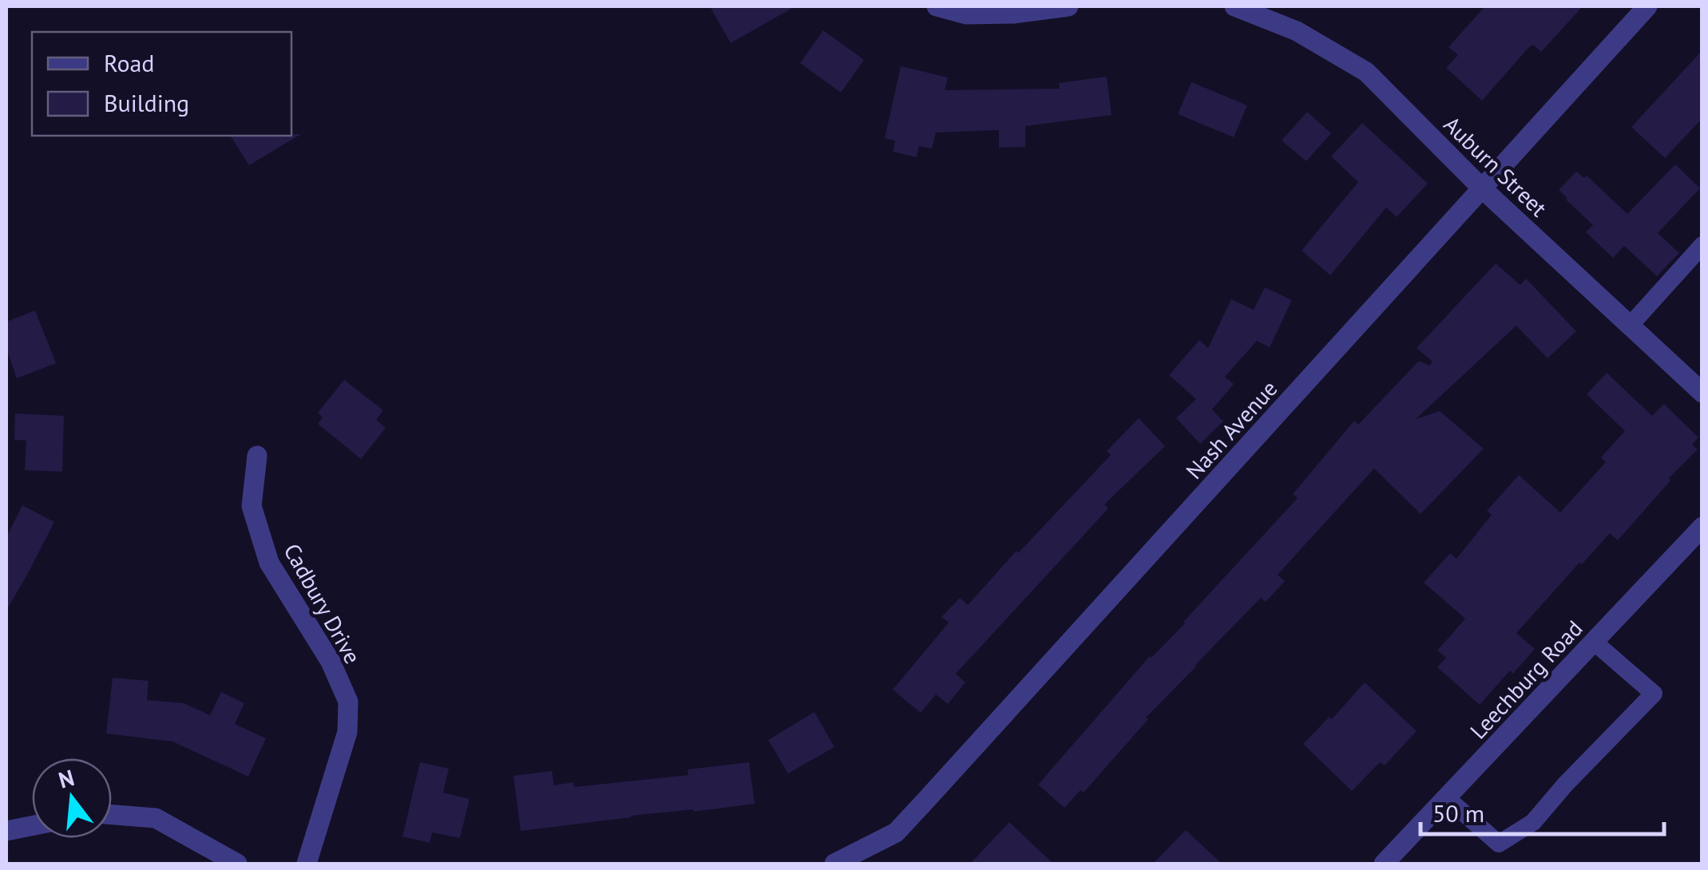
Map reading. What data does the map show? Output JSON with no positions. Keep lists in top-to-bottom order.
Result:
{
  "streets": {
    "street": [
      "Auburn Street",
      "Nash Avenue",
      "Cadbury Drive",
      "Leechburg Road"
    ]
  },
  "crossings": [
    ["Auburn Street", "Nash Avenue"]
  ],
  "legend": ["Road", "Building"],
  "scale_bar": "50 m",
  "north": "top"
}
